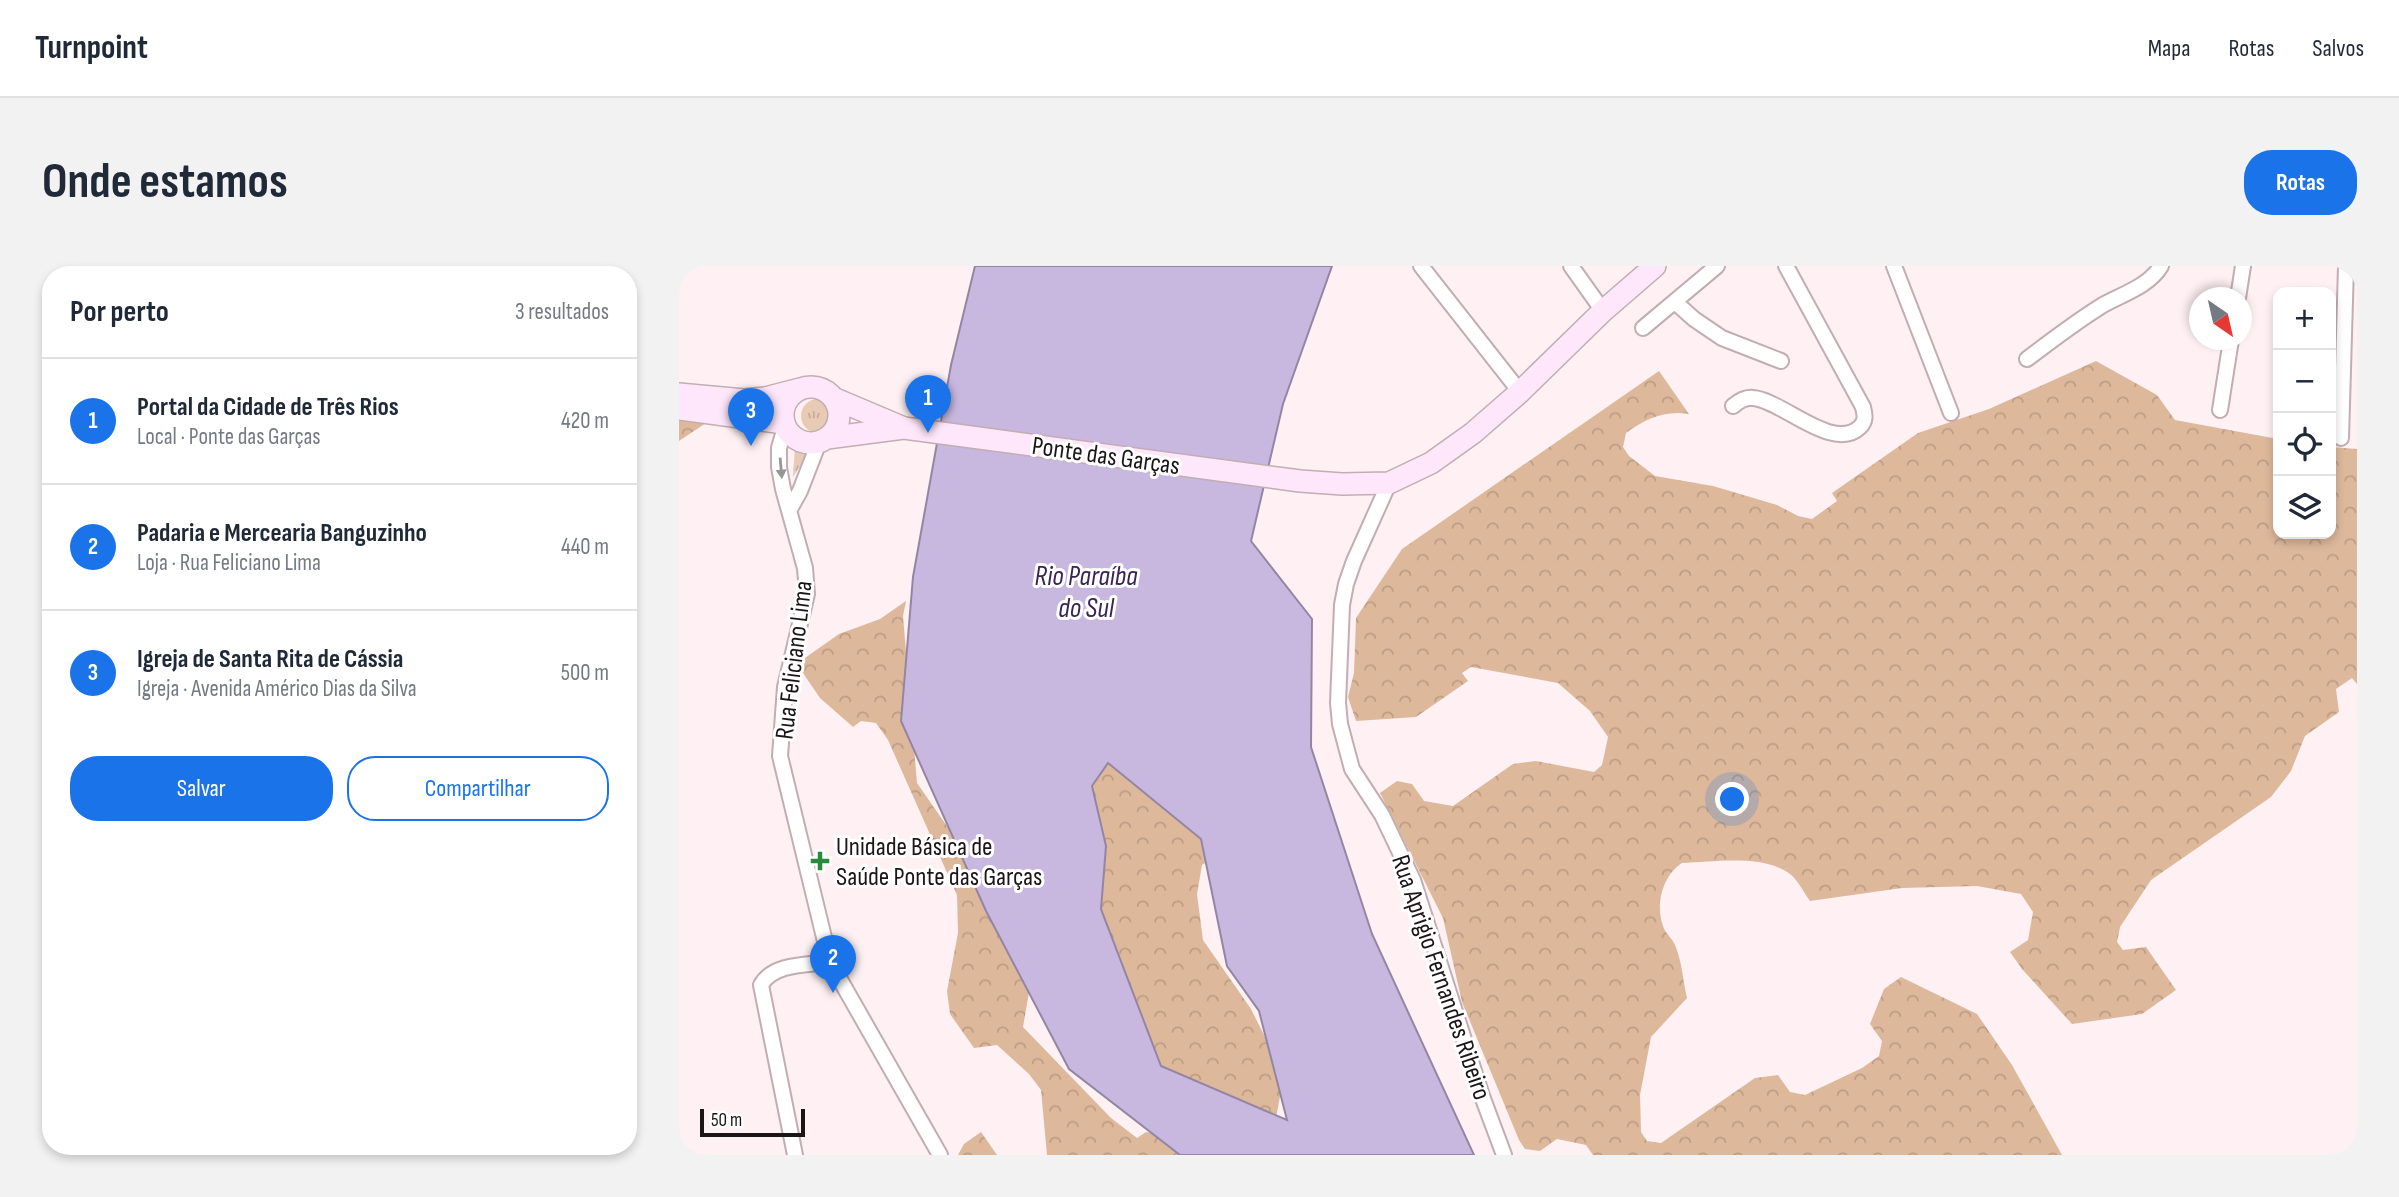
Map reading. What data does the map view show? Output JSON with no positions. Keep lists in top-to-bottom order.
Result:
{
  "streets": {
    "main road": ["Ponte das Garças"],
    "street": ["Rua Feliciano Lima", "Rua Aprigio Fernandes Ribeiro"]
  },
  "crossings": [
    ["Ponte das Garças", "Rua Aprigio Fernandes Ribeiro"]
  ],
  "water": ["Rio Paraíba do Sul"],
  "places": {
    "health": ["Unidade Básica de Saúde Ponte das Garças"]
  },
  "scale_bar": "50 m",
  "north": "bottom right",
  "page": {
    "header": "Turnpoint",
    "nav": ["Mapa", "Rotas", "Salvos"],
    "buttons": [
      "Rotas",
      ["Salvar", "Compartilhar"]
    ],
    "title": "Onde estamos",
    "heading": ["Por perto", "3 resultados"],
    "map_buttons": ["+", "−"],
    "list": [
      {
        "mark": "1",
        "name": "Portal da Cidade de Três Rios",
        "note": "Local · Ponte das Garças",
        "value": "420 m"
      },
      {
        "mark": "2",
        "name": "Padaria e Mercearia Banguzinho",
        "note": "Loja · Rua Feliciano Lima",
        "value": "440 m"
      },
      {
        "mark": "3",
        "name": "Igreja de Santa Rita de Cássia",
        "note": "Igreja · Avenida Américo Dias da Silva",
        "value": "500 m"
      }
    ],
    "pins": ["1", "3", "2"],
    "scale": "50 m"
  }
}
